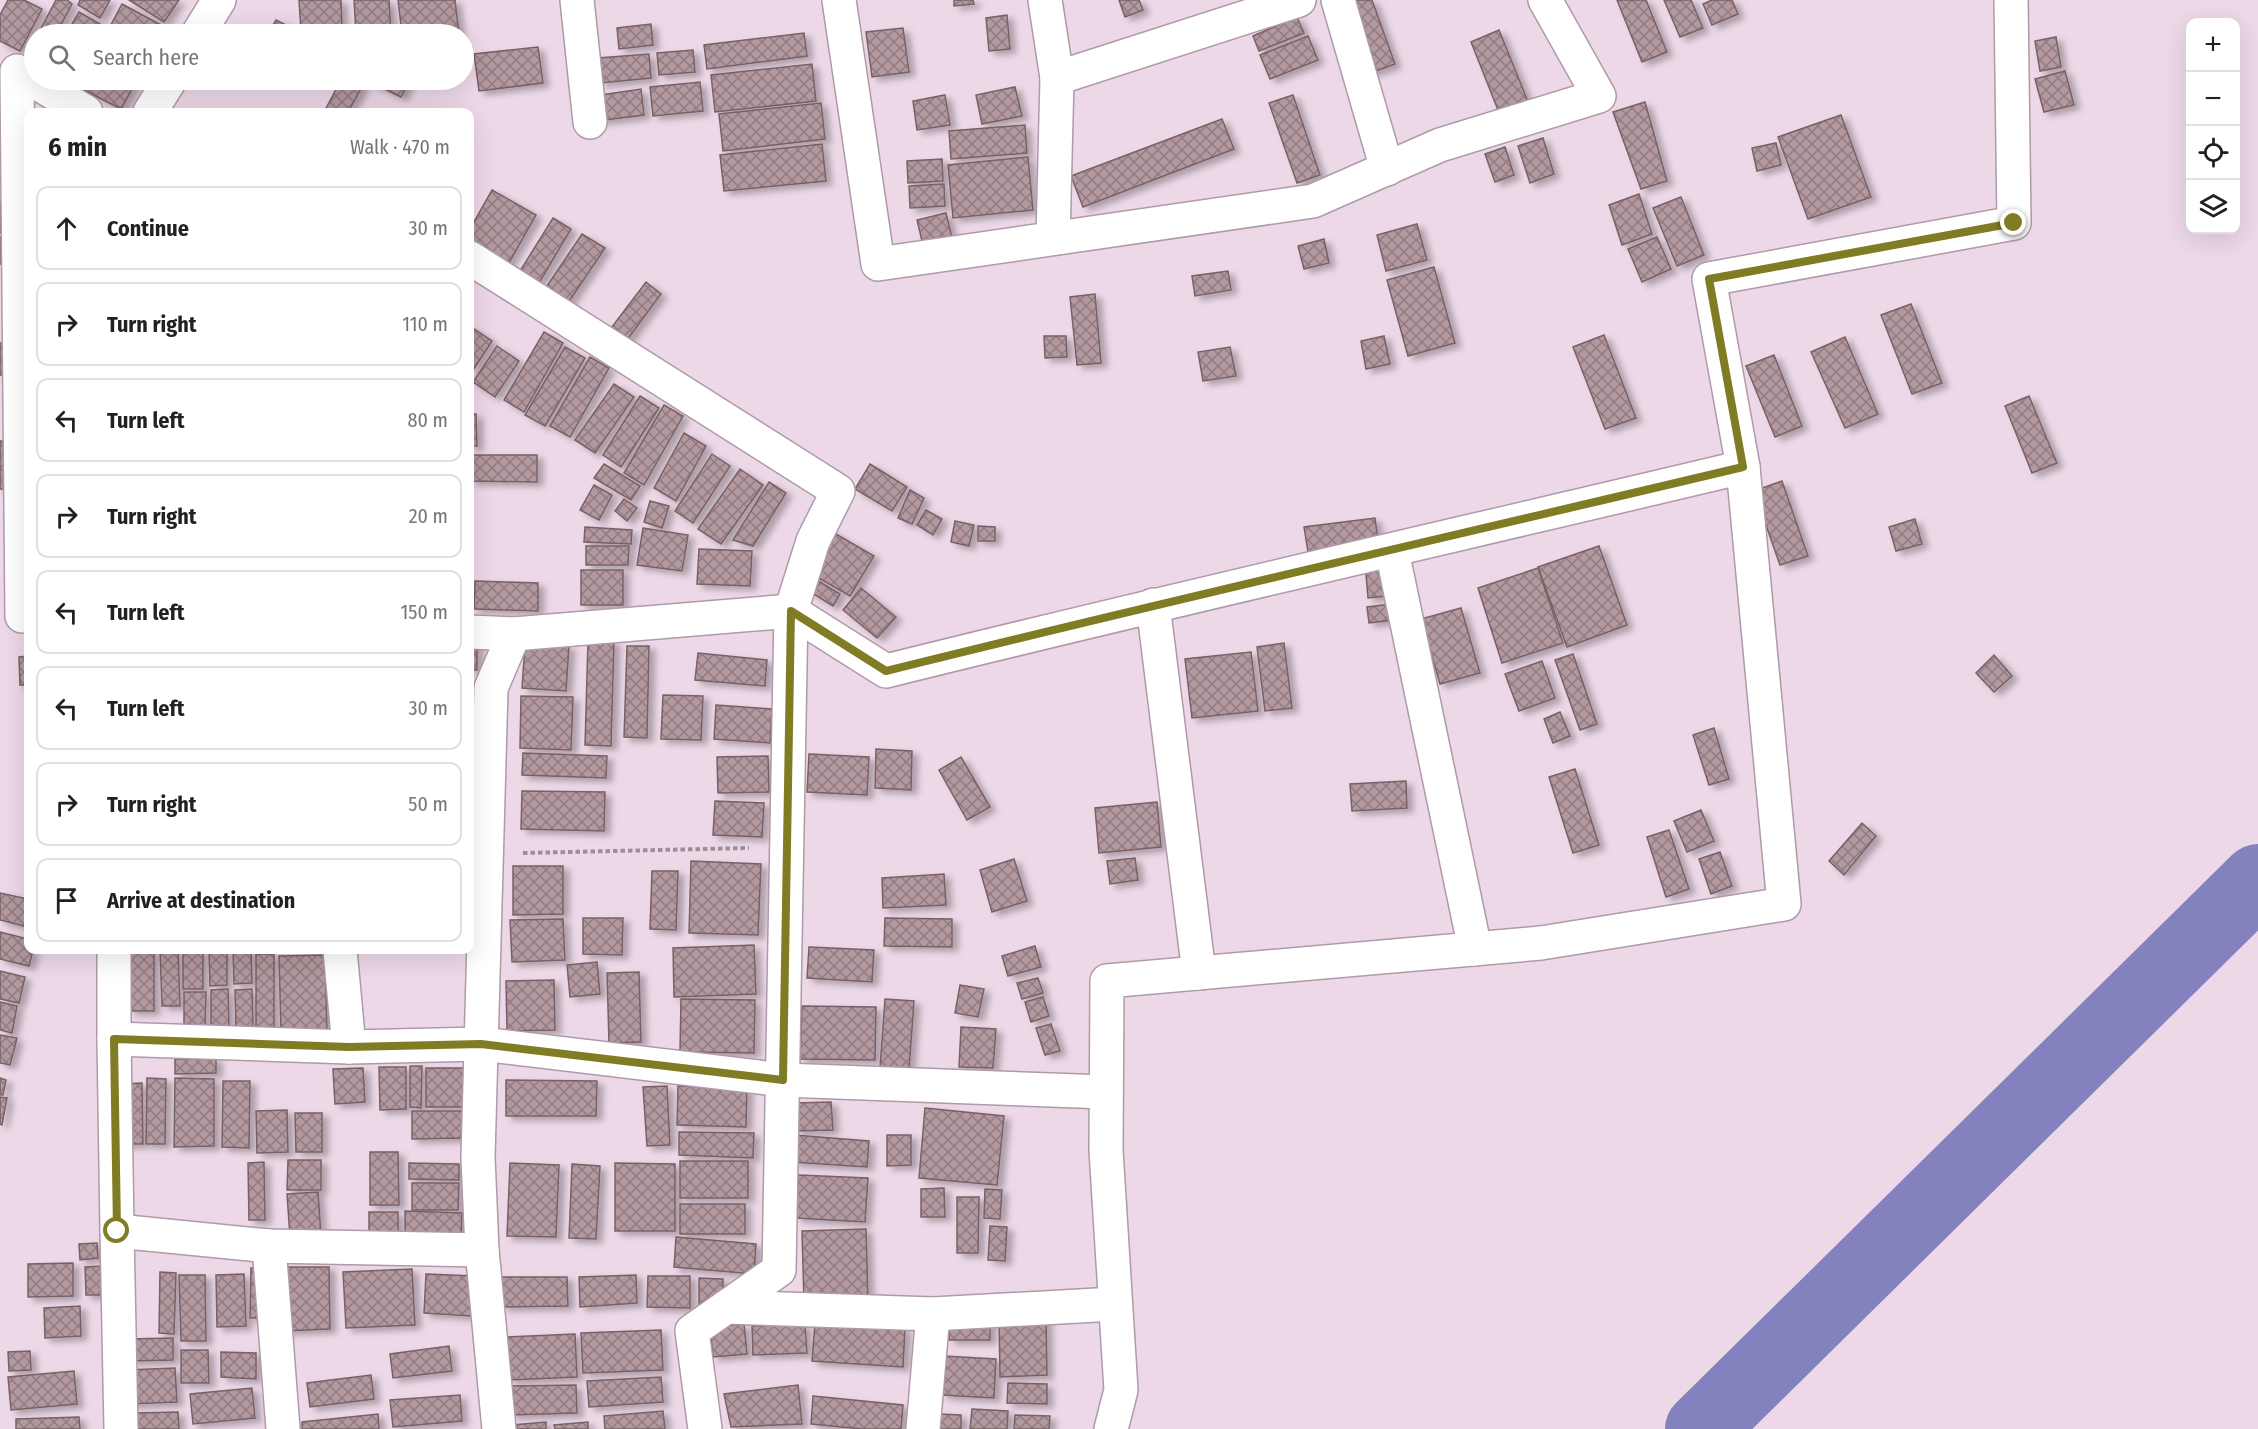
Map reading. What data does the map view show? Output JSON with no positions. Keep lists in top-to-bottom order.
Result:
{
  "page": {
    "map_buttons": ["+", "−"],
    "search": "Search here",
    "heading": ["6 min", "Walk · 470 m"],
    "list": [
      ["Continue", "30 m"],
      ["Turn right", "110 m"],
      ["Turn left", "80 m"],
      ["Turn right", "20 m"],
      ["Turn left", "150 m"],
      ["Turn left", "30 m"],
      ["Turn right", "50 m"],
      "Arrive at destination"
    ]
  }
}
